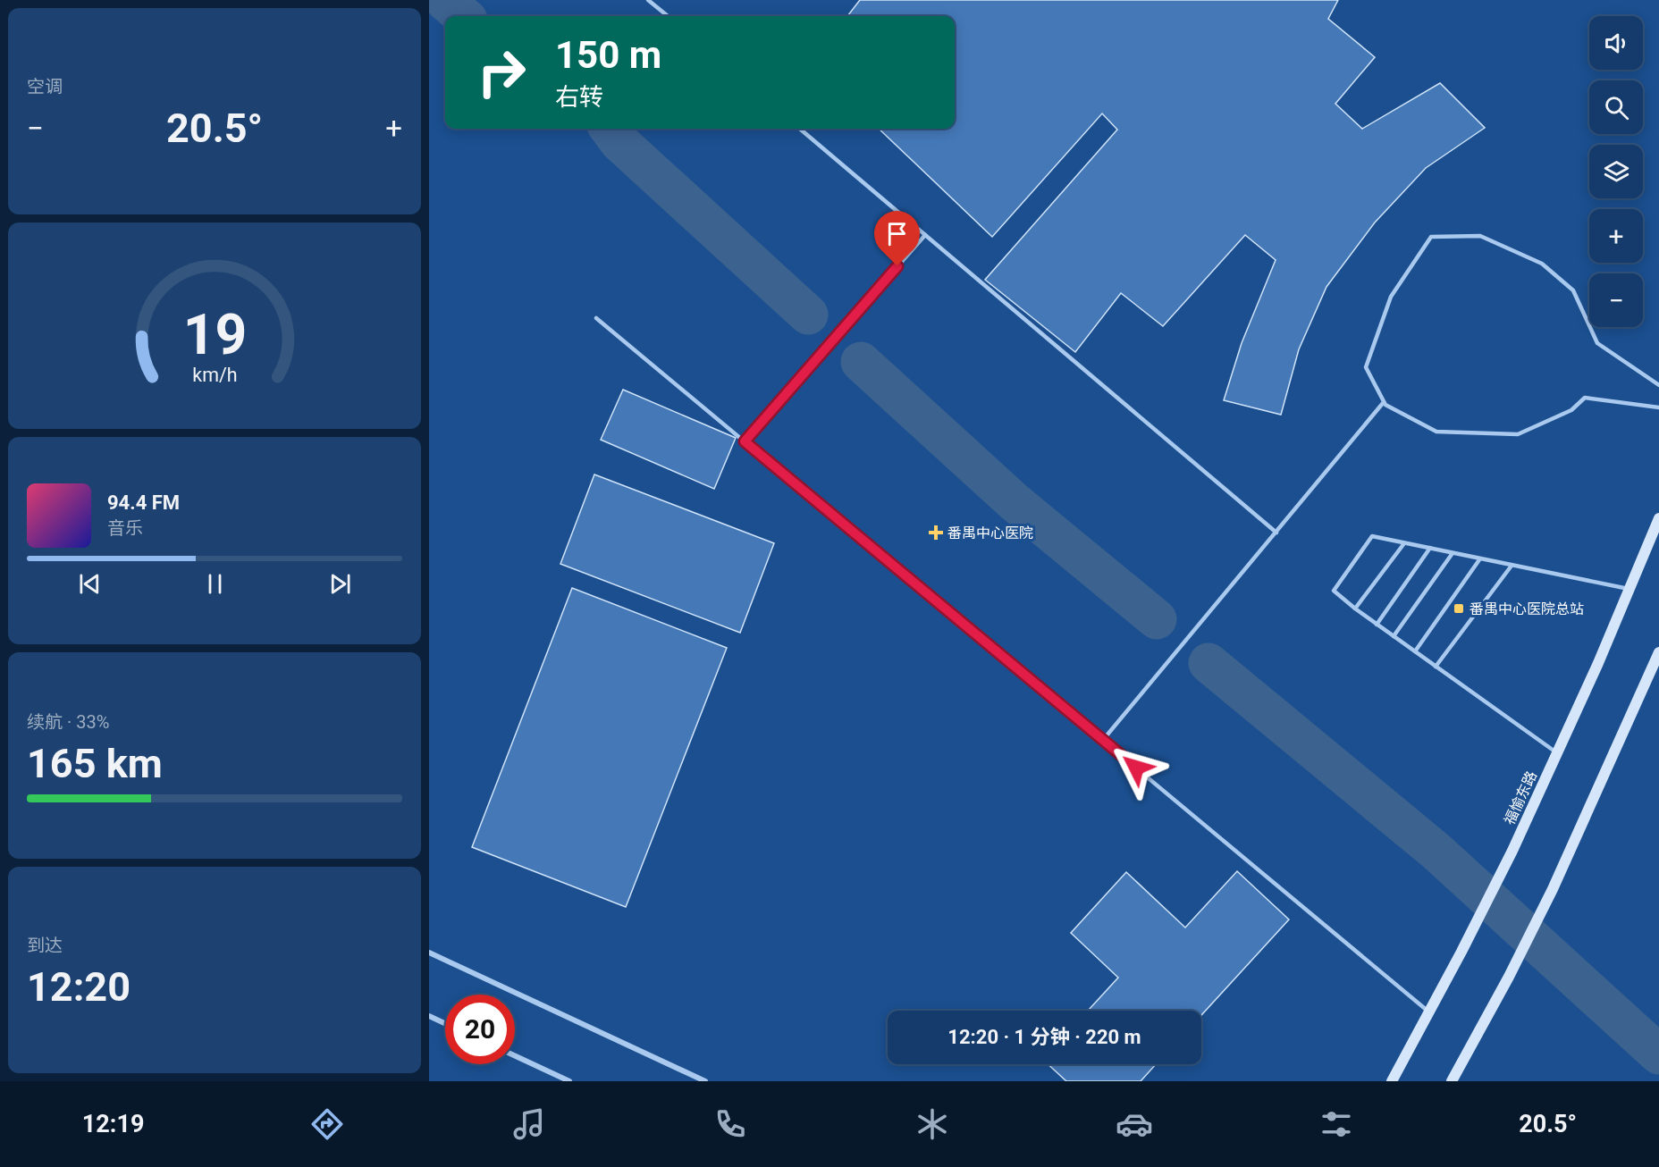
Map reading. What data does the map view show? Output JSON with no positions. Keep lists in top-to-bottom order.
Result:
{
  "streets": {
    "street": ["福愉东路"]
  },
  "places": {
    "health": ["番禺中心医院"],
    "transit": ["番禺中心医院总站"]
  },
  "page": {
    "tile": [
      "空调",
      ["续航 · 33%", "165 km"],
      ["到达", "12:20"]
    ],
    "map_buttons": ["+", "−"],
    "turn": ["150 m", "右转"],
    "heat": ["−", "20.5°", "+"],
    "song": ["94.4 FM", "音乐"],
    "limit": "20",
    "trip": "12:20 · 1 分钟 · 220 m",
    "tabs": ["12:19", "20.5°"],
    "gauge": ["19", "km/h"]
  }
}
